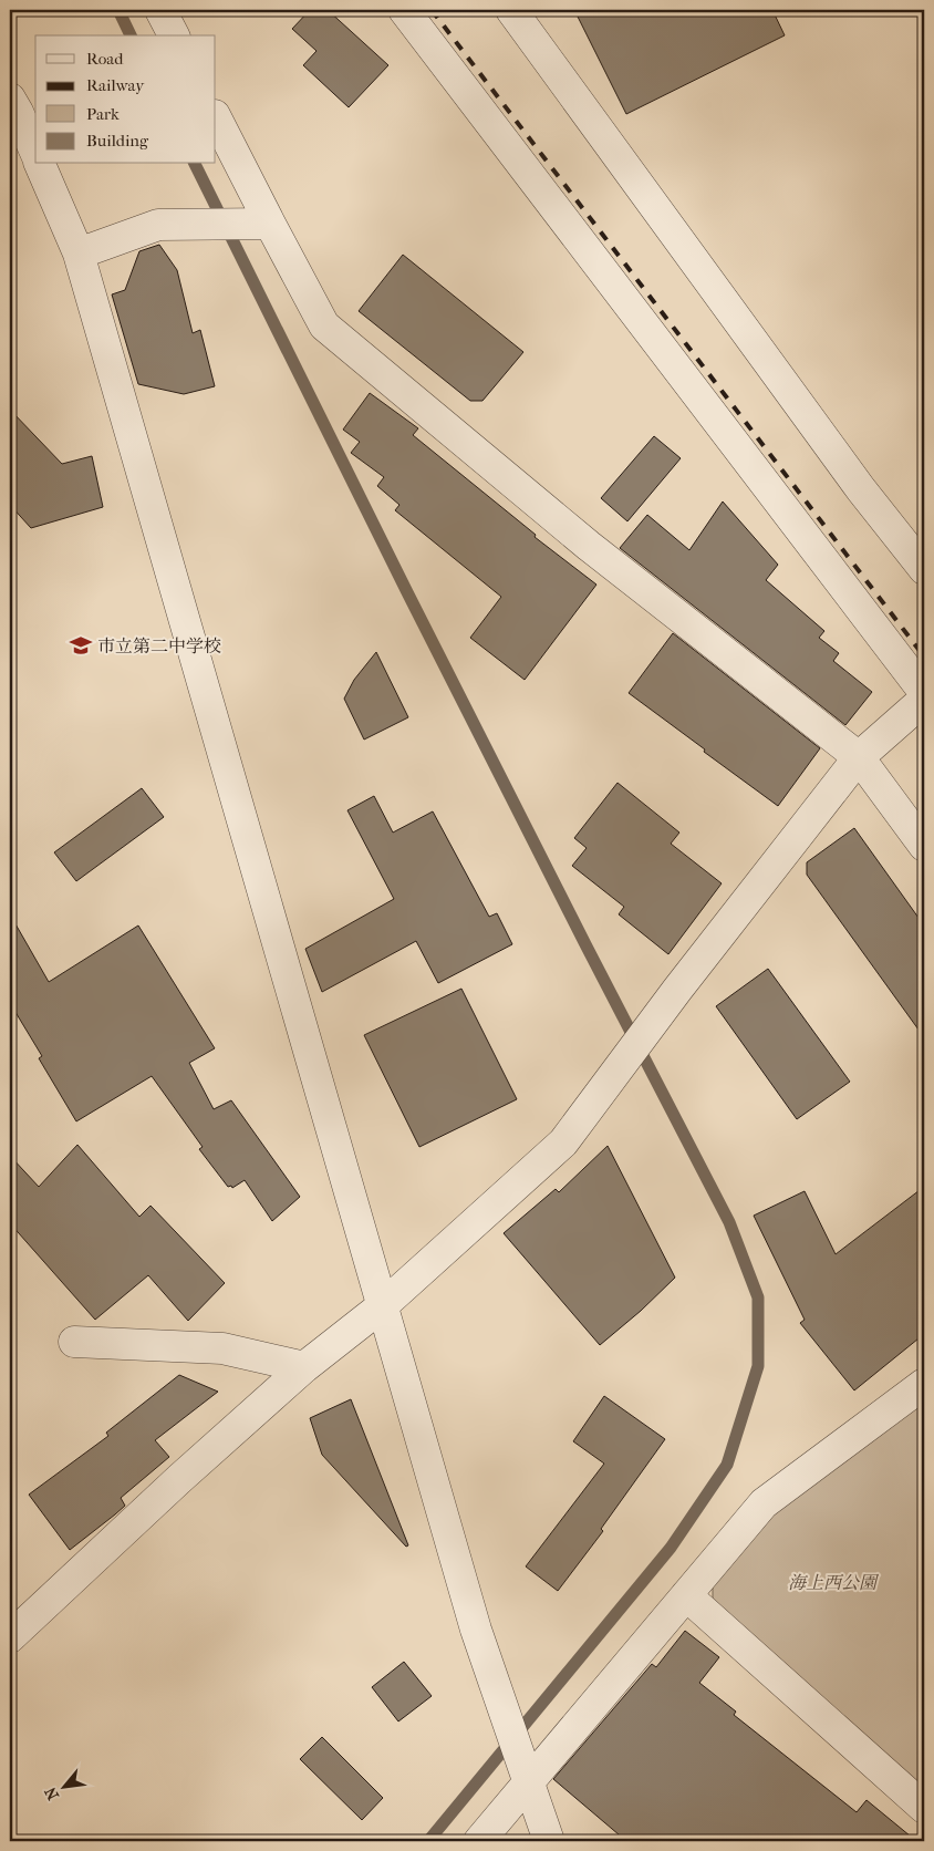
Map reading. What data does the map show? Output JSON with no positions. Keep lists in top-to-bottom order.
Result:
{
  "parks": ["海上西公園"],
  "places": {
    "school or university": ["市立第二中学校"]
  },
  "legend": [
    "Road",
    "Railway",
    "Park",
    "Building"
  ],
  "north": "bottom left"
}
